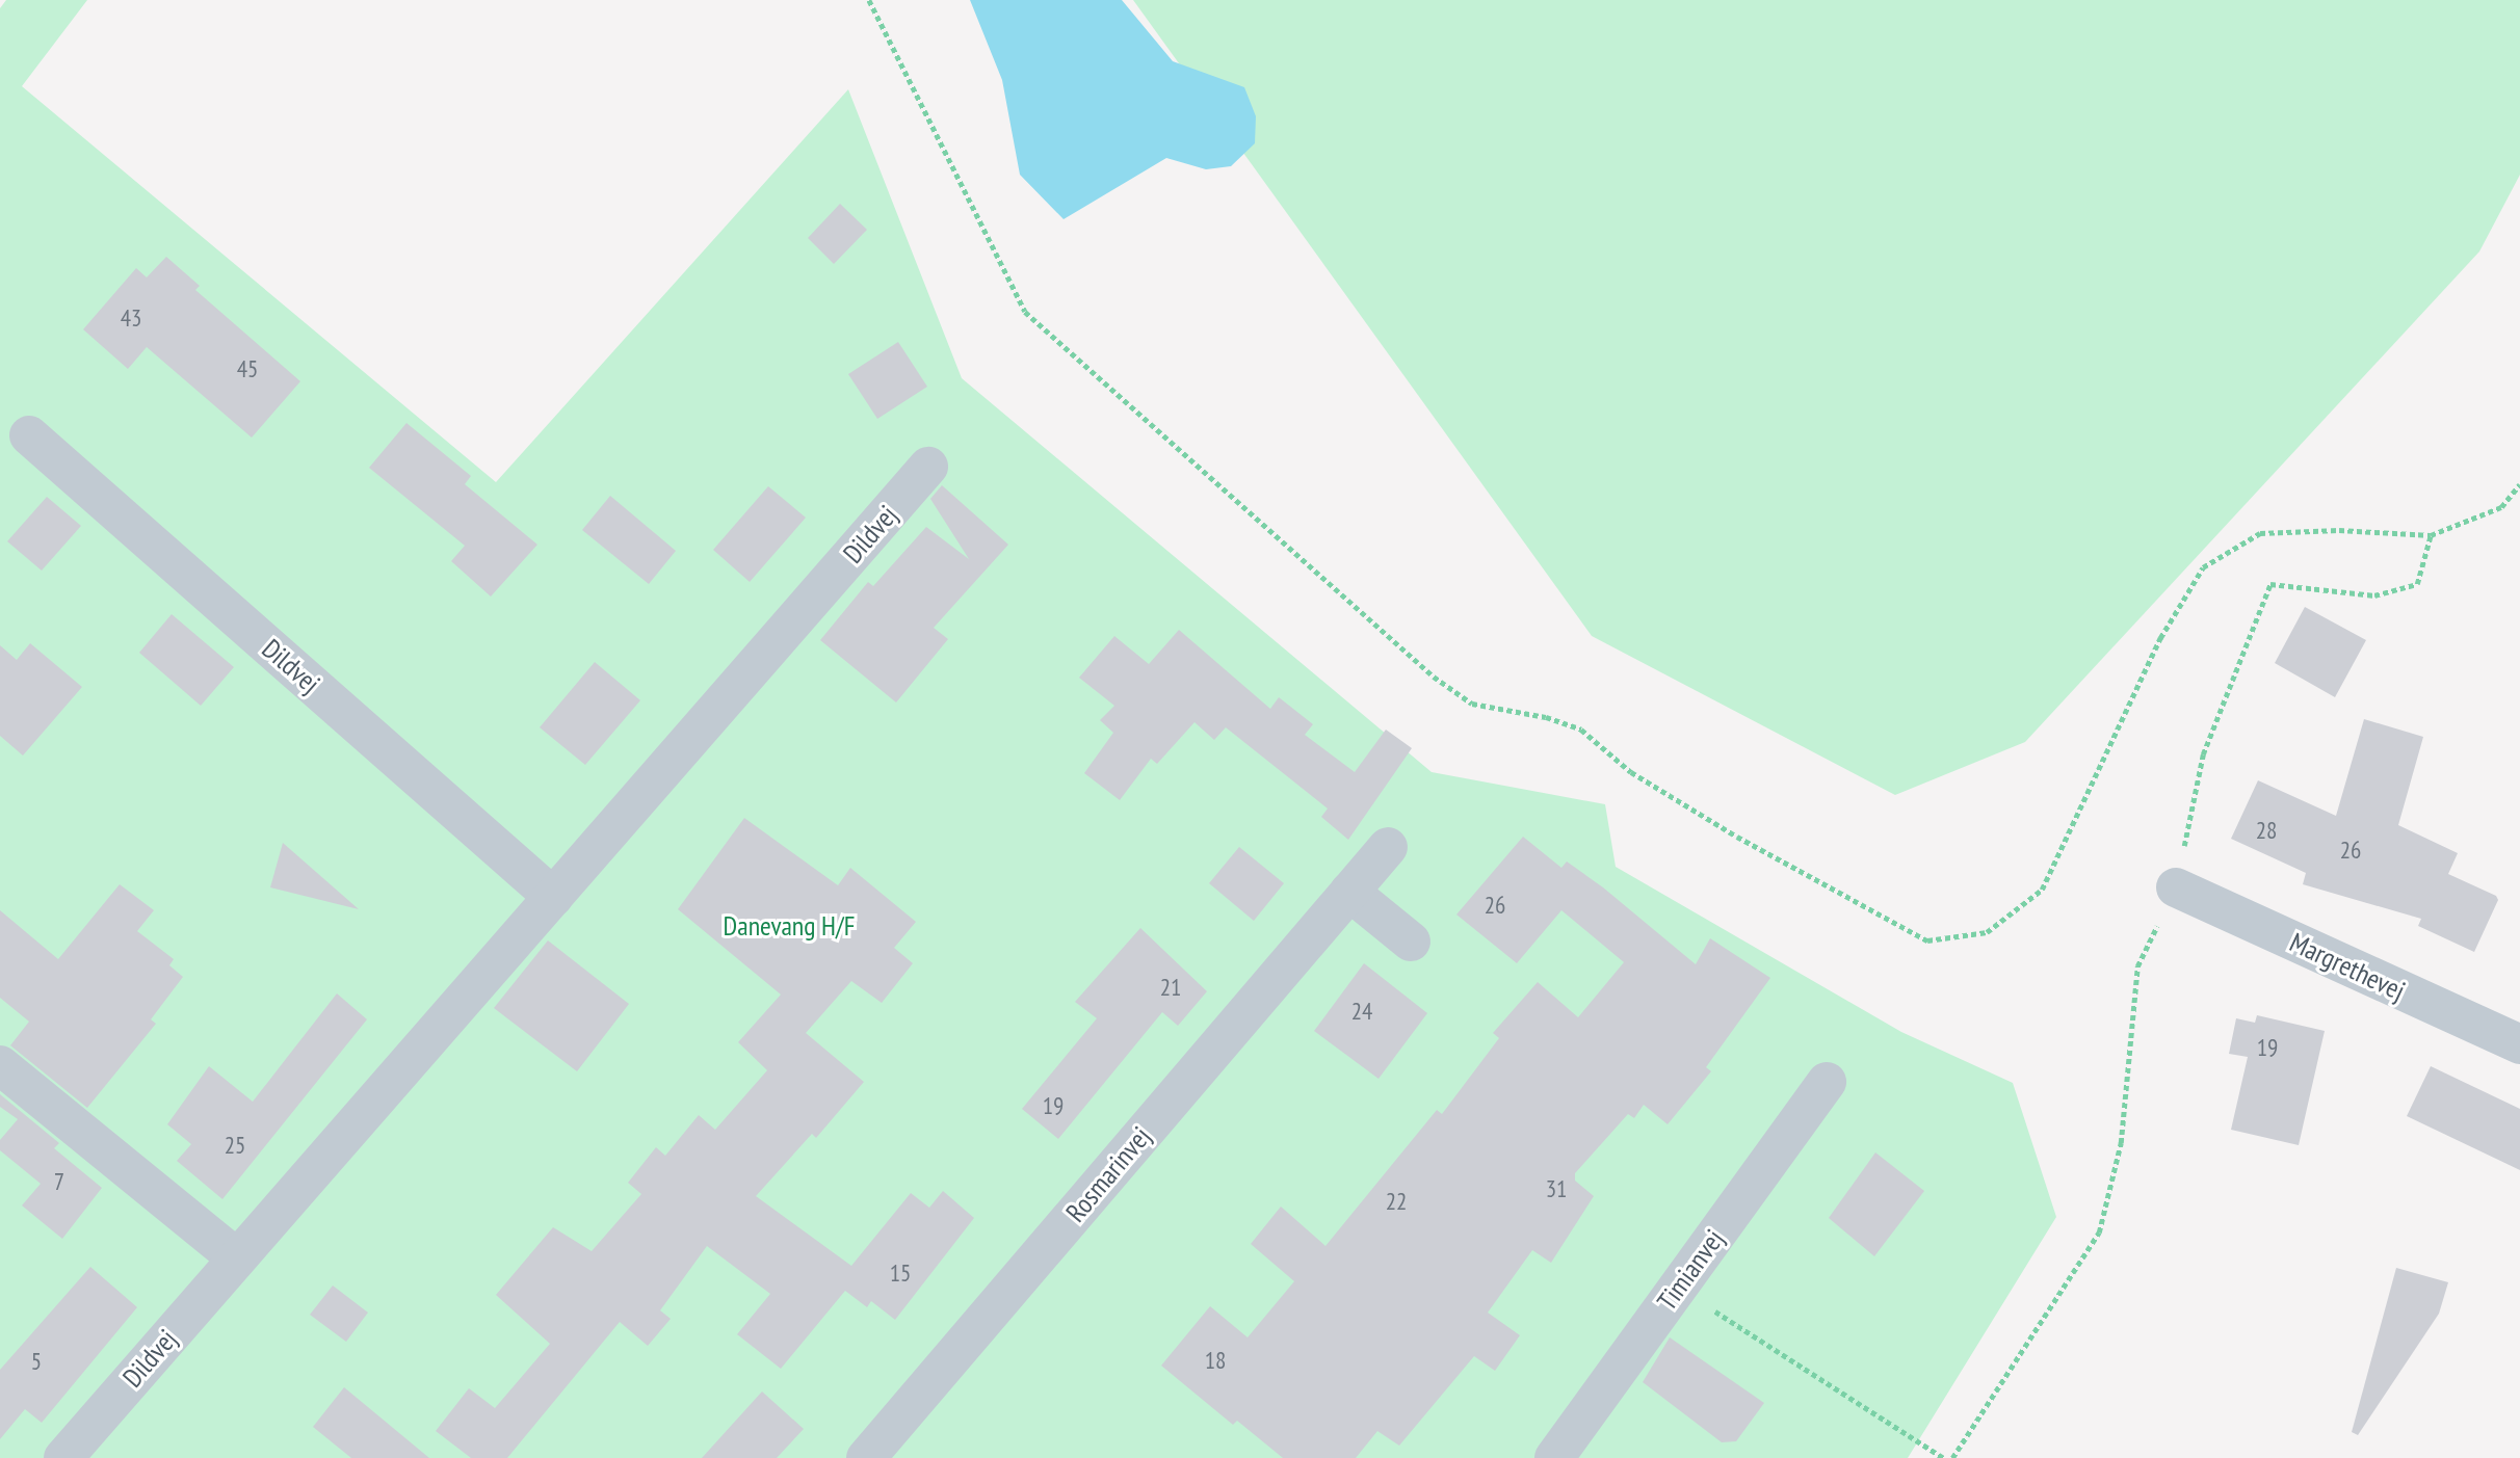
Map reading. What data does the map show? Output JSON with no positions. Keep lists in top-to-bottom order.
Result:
{
  "streets": {
    "street": [
      "Dildvej",
      "Margrethevej",
      "Rosmarinvej",
      "Timianvej"
    ]
  },
  "parks": ["Danevang H/F"],
  "house_numbers": [
    "43",
    "45",
    "28",
    "26",
    "26",
    "21",
    "24",
    "19",
    "19",
    "25",
    "7",
    "31",
    "22",
    "15",
    "18",
    "5"
  ]
}
